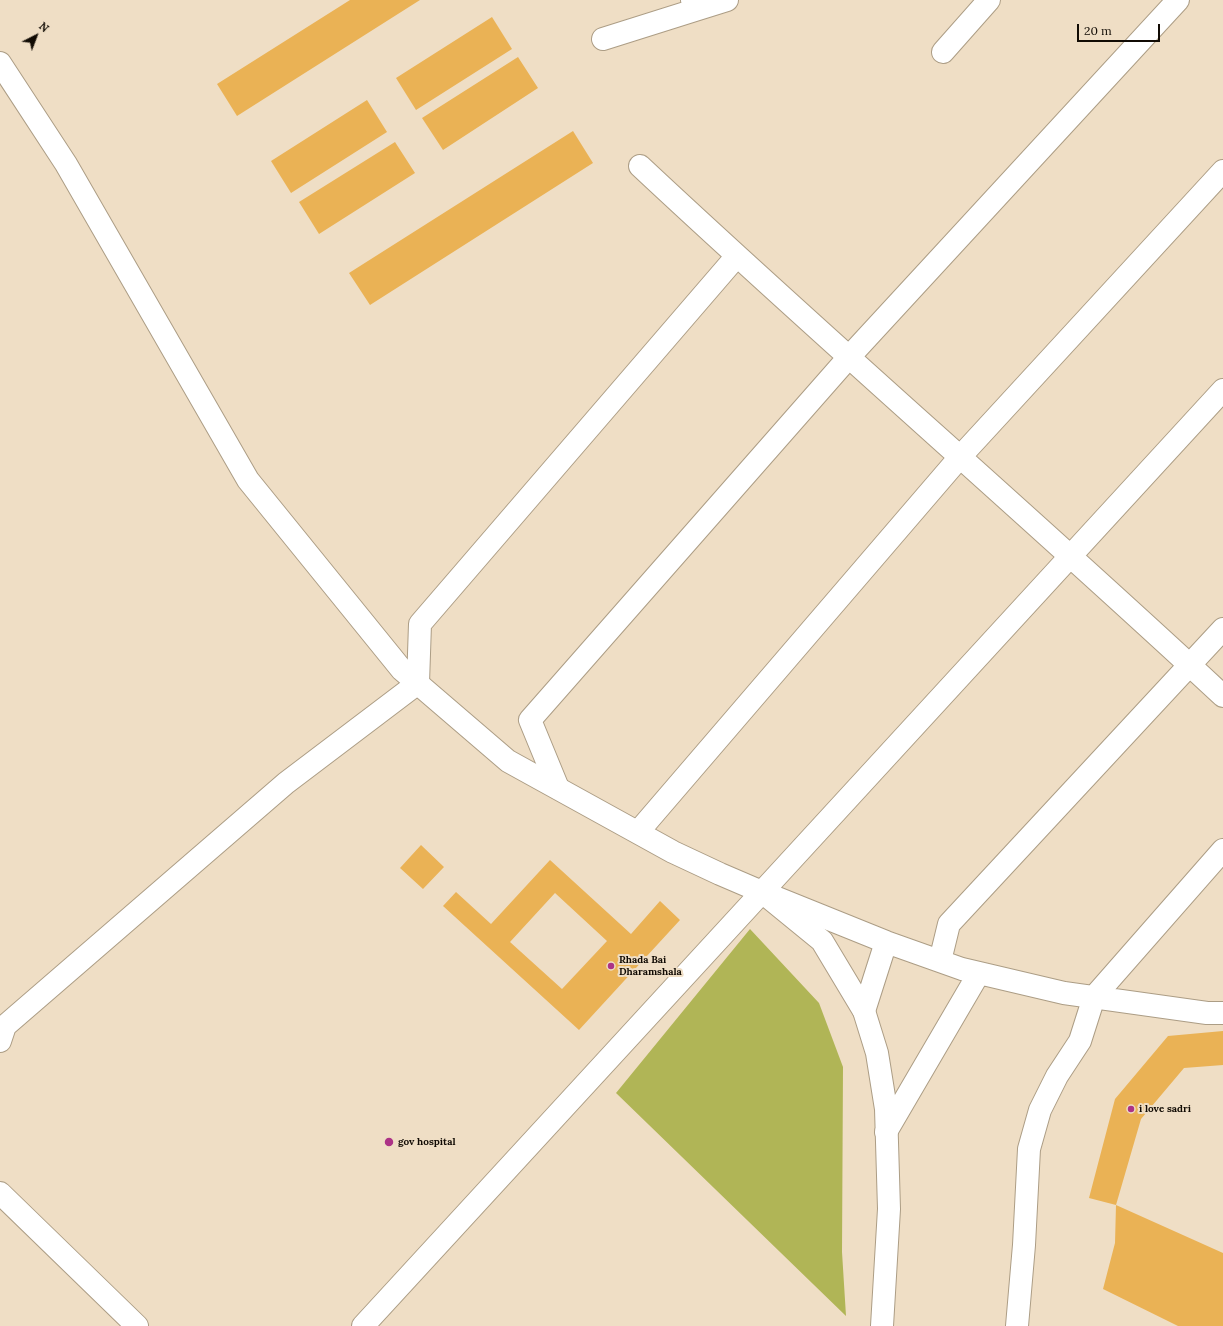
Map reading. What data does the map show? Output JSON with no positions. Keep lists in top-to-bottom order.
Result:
{
  "places": ["Rhada Bai Dharamshala", "i love sadri", "gov hospital"],
  "scale_bar": "20 m",
  "north": "top right"
}
